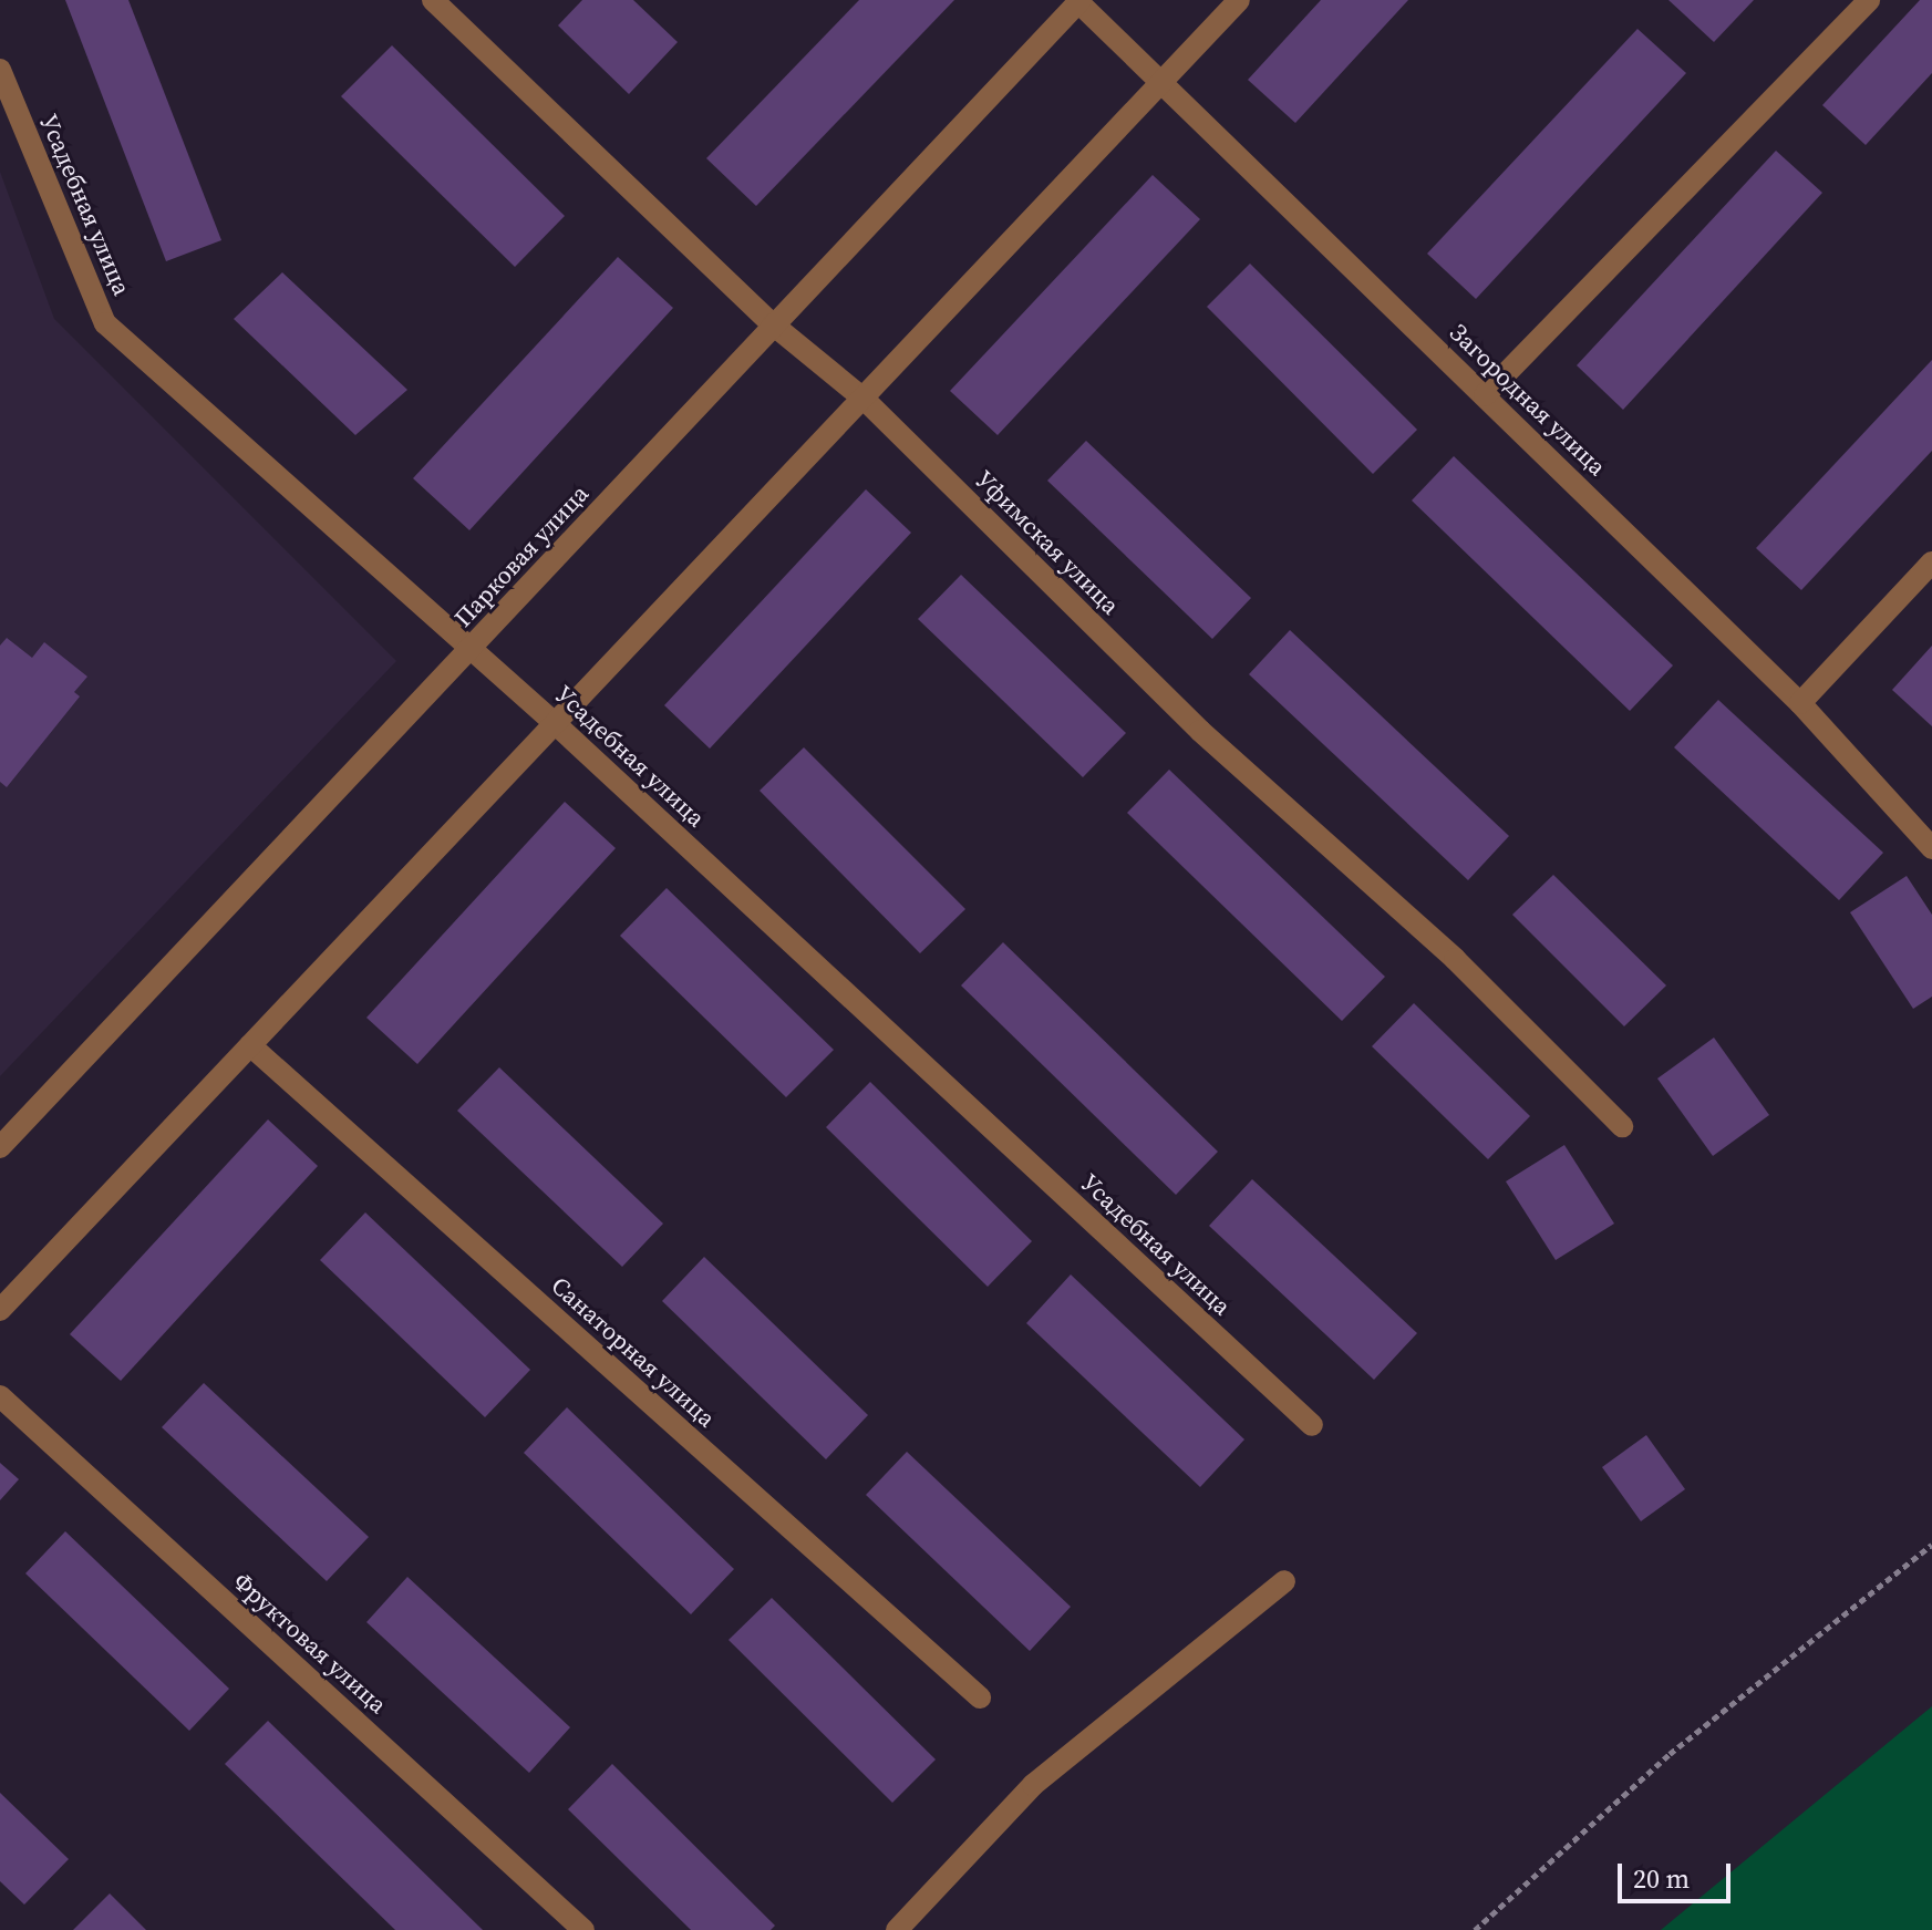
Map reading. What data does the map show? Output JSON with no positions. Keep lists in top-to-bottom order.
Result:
{
  "streets": {
    "street": [
      "Усадебная улица",
      "Загородная улица",
      "Уфимская улица",
      "Парковая улица",
      "Санаторная улица",
      "Фруктовая улица"
    ]
  },
  "crossings": [
    ["Усадебная улица", "Парковая улица"],
    ["Загородная улица", "Парковая улица"],
    ["Уфимская улица", "Парковая улица"]
  ],
  "scale_bar": "20 m"
}
